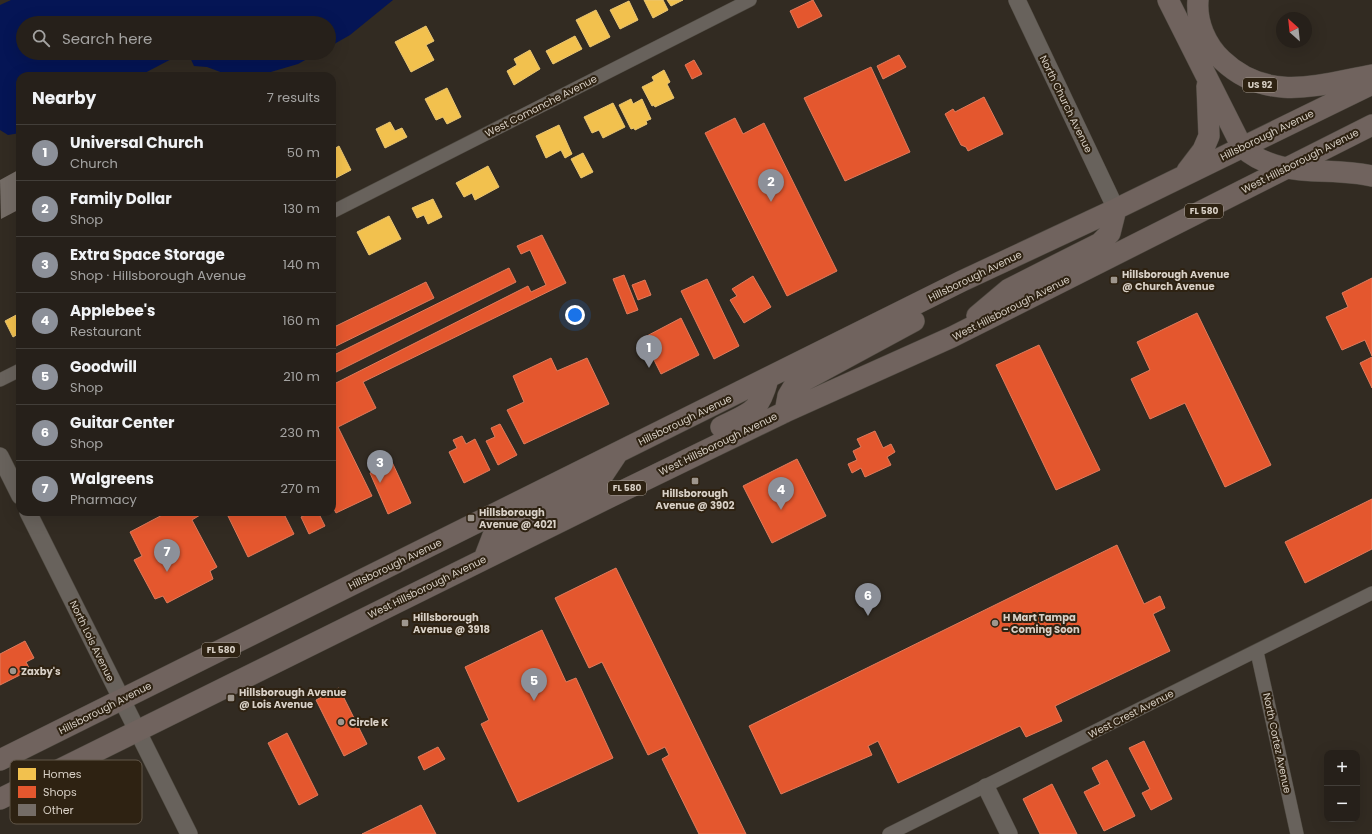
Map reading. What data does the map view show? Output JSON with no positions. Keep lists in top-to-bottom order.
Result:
{
  "streets": {
    "main road": [
      "US 92",
      "Hillsborough Avenue",
      "West Hillsborough Avenue",
      "FL 580"
    ],
    "street": [
      "North Church Avenue",
      "West Comanche Avenue",
      "North Lois Avenue",
      "West Crest Avenue",
      "North Cortez Avenue"
    ]
  },
  "crossings": [
    ["North Church Avenue", "Hillsborough Avenue"],
    ["Hillsborough Avenue", "FL 580"],
    ["Hillsborough Avenue", "North Lois Avenue"],
    ["West Hillsborough Avenue", "North Lois Avenue"],
    ["West Crest Avenue", "North Cortez Avenue"]
  ],
  "places": {
    "transit": [
      "Hillsborough Avenue @ Church Avenue",
      "Hillsborough Avenue @ 3902",
      "Hillsborough Avenue @ 4021",
      "Hillsborough Avenue @ 3918",
      "Hillsborough Avenue @ Lois Avenue"
    ],
    "other": ["H Mart Tampa - Coming Soon", "Zaxby's", "Circle K"]
  },
  "legend": ["Homes", "Shops", "Other"],
  "north": "top left",
  "page": {
    "search": "Search here",
    "heading": ["Nearby", "7 results"],
    "list": [
      {
        "mark": "1",
        "name": "Universal Church",
        "note": "Church",
        "value": "50 m"
      },
      {
        "mark": "2",
        "name": "Family Dollar",
        "note": "Shop",
        "value": "130 m"
      },
      {
        "mark": "3",
        "name": "Extra Space Storage",
        "note": "Shop · Hillsborough Avenue",
        "value": "140 m"
      },
      {
        "mark": "4",
        "name": "Applebee's",
        "note": "Restaurant",
        "value": "160 m"
      },
      {
        "mark": "5",
        "name": "Goodwill",
        "note": "Shop",
        "value": "210 m"
      },
      {
        "mark": "6",
        "name": "Guitar Center",
        "note": "Shop",
        "value": "230 m"
      },
      {
        "mark": "7",
        "name": "Walgreens",
        "note": "Pharmacy",
        "value": "270 m"
      }
    ],
    "pins": [
      "2",
      "1",
      "3",
      "4",
      "7",
      "6",
      "5"
    ],
    "map_buttons": ["+", "−"]
  }
}
